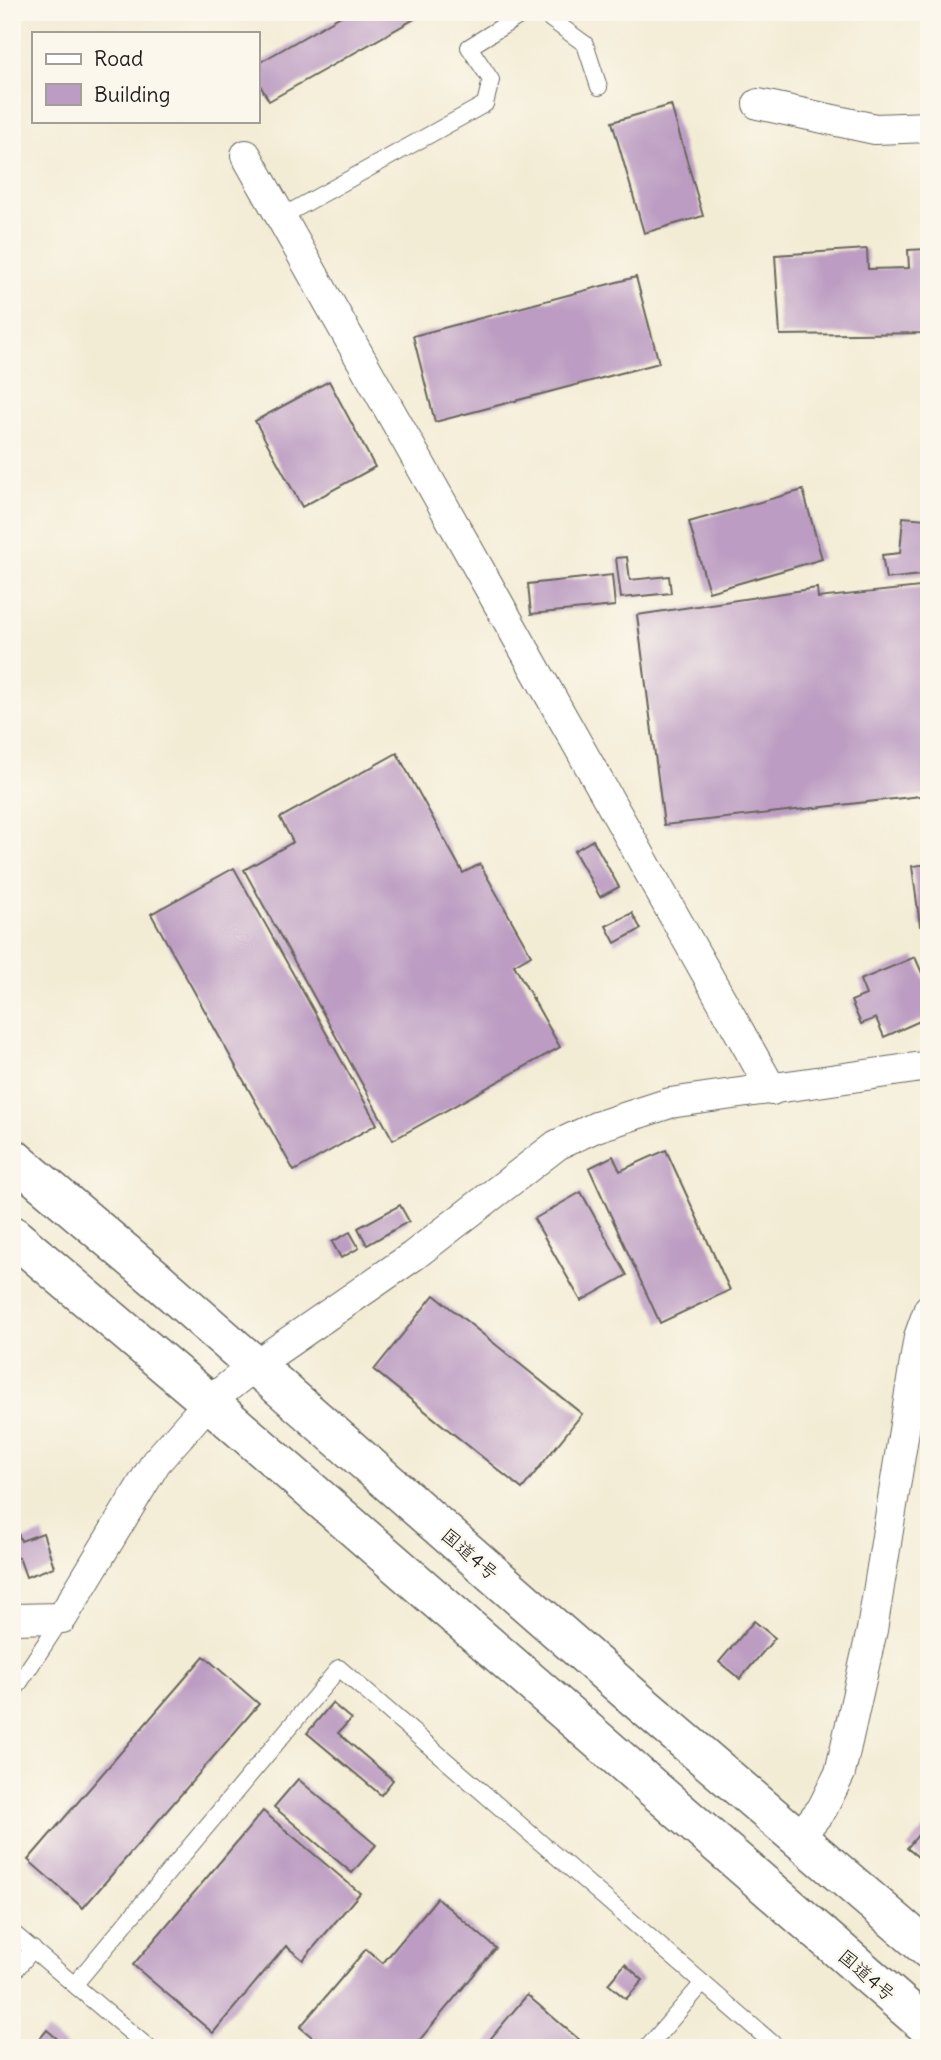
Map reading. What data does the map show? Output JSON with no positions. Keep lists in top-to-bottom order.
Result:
{
  "streets": {
    "highway": ["国道4号"]
  },
  "legend": ["Road", "Building"]
}
